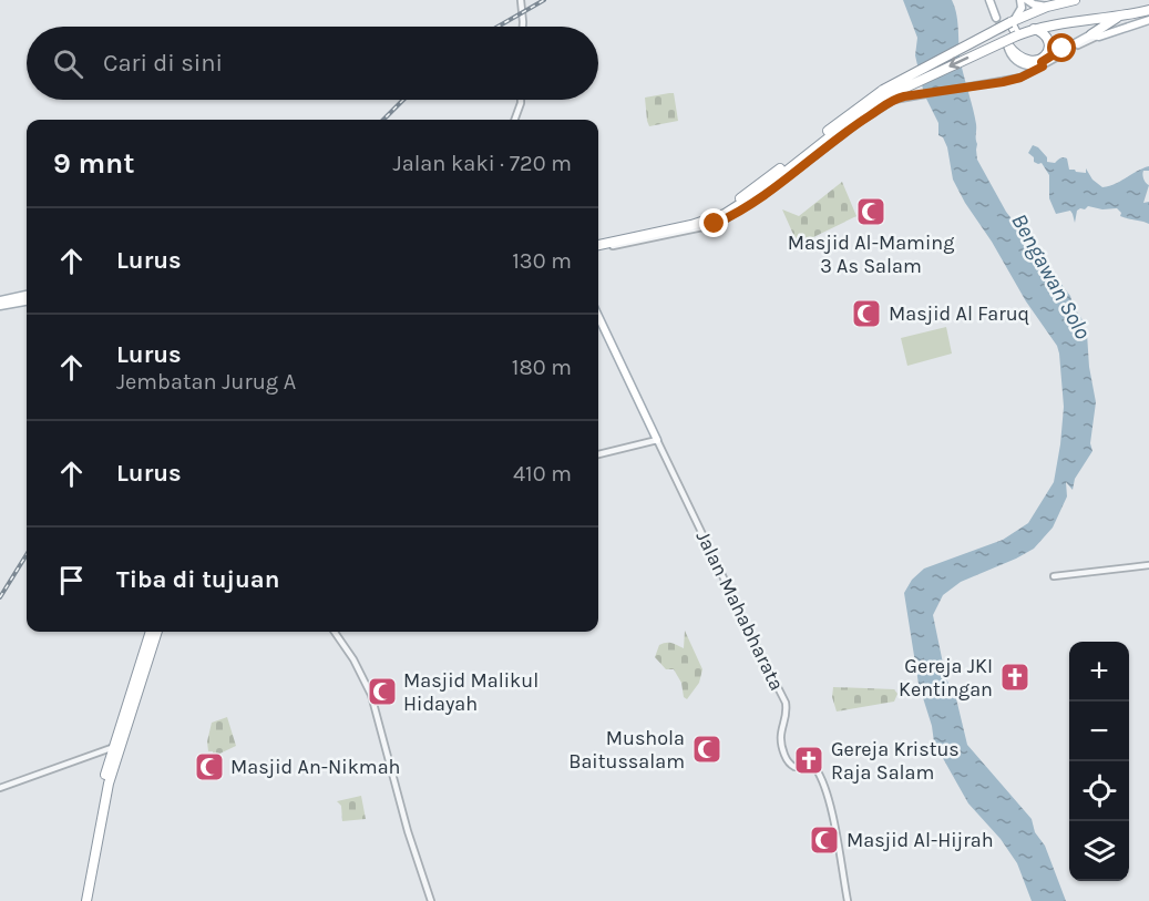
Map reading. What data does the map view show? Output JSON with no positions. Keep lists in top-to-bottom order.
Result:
{
  "streets": {
    "street": ["Jalan Mahabharata"]
  },
  "water": ["Bengawan Solo"],
  "places": {
    "mosque": [
      "Masjid Al-Maming 3 As Salam",
      "Masjid Al Faruq",
      "Masjid Malikul Hidayah",
      "Mushola Baitussalam",
      "Masjid An-Nikmah",
      "Masjid Al-Hijrah"
    ],
    "church": ["Gereja JKI Kentingan", "Gereja Kristus Raja Salam"]
  },
  "page": {
    "search": "Cari di sini",
    "heading": ["9 mnt", "Jalan kaki · 720 m"],
    "list": [
      ["Lurus", "130 m"],
      ["Lurus", "Jembatan Jurug A", "180 m"],
      ["Lurus", "410 m"],
      "Tiba di tujuan"
    ],
    "map_buttons": ["+", "−"]
  }
}
